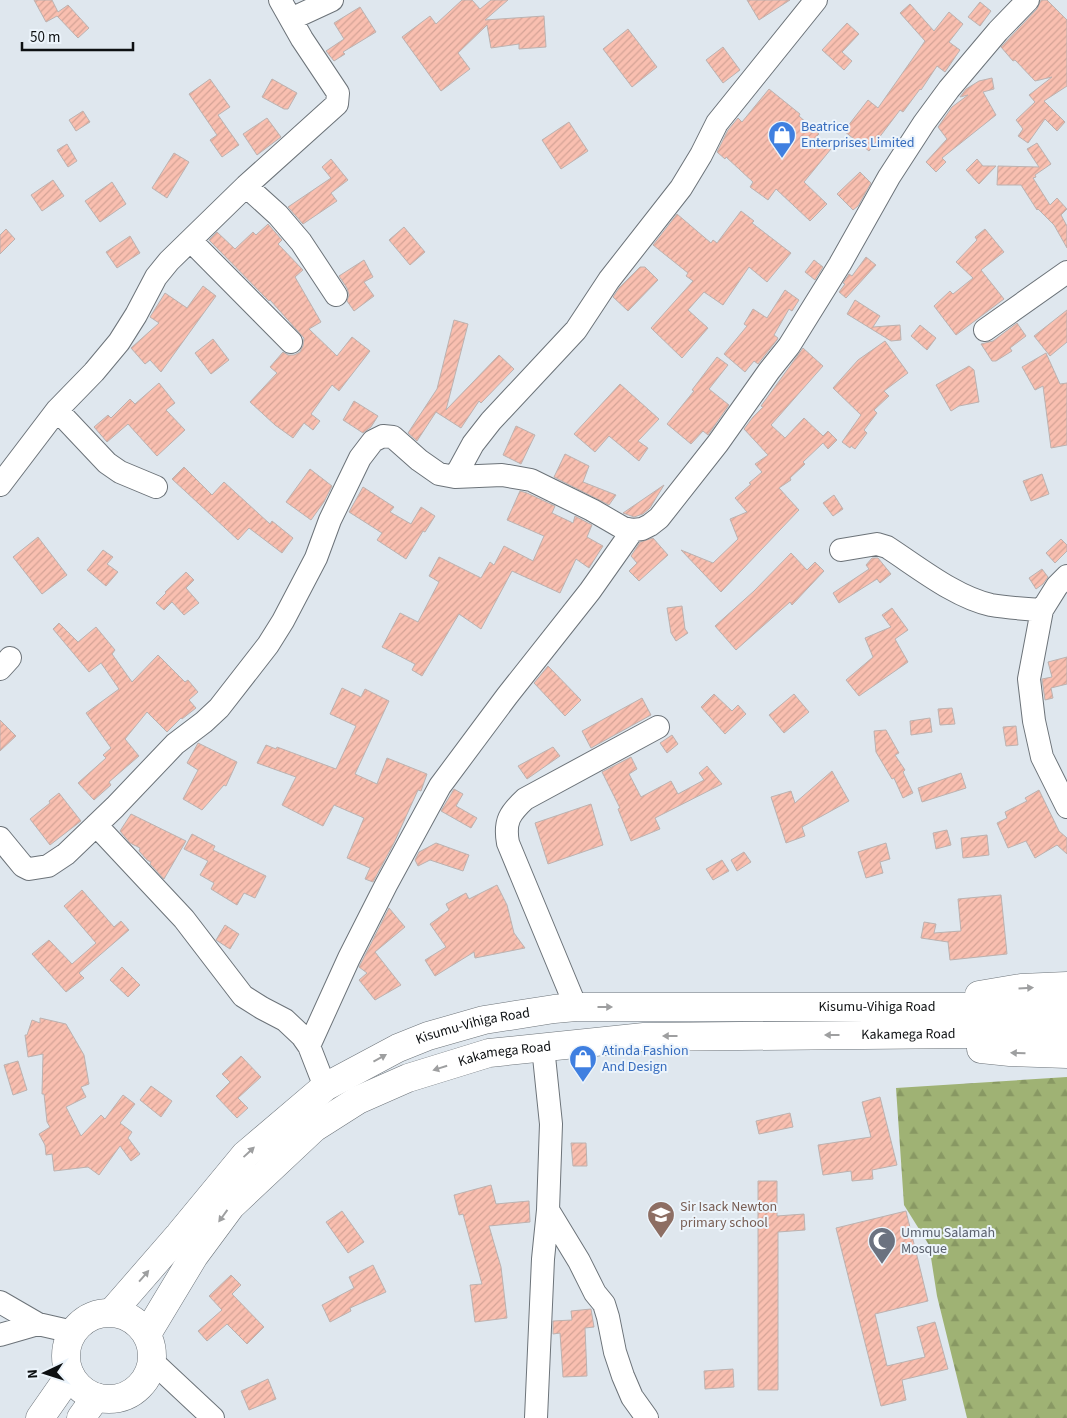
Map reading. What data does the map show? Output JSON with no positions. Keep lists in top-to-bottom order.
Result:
{
  "streets": {
    "highway": ["Kisumu-Vihiga Road", "Kakamega Road"]
  },
  "crossings": [
    ["Kisumu-Vihiga Road", "Kakamega Road"]
  ],
  "one_way": ["Kisumu-Vihiga Road", "Kakamega Road"],
  "places": {
    "shop": ["Beatrice Enterprises Limited", "Atinda Fashion And Design"],
    "school or university": ["Sir Isack Newton primary school"],
    "mosque": ["Ummu Salamah Mosque"]
  },
  "scale_bar": "50 m",
  "north": "left"
}
